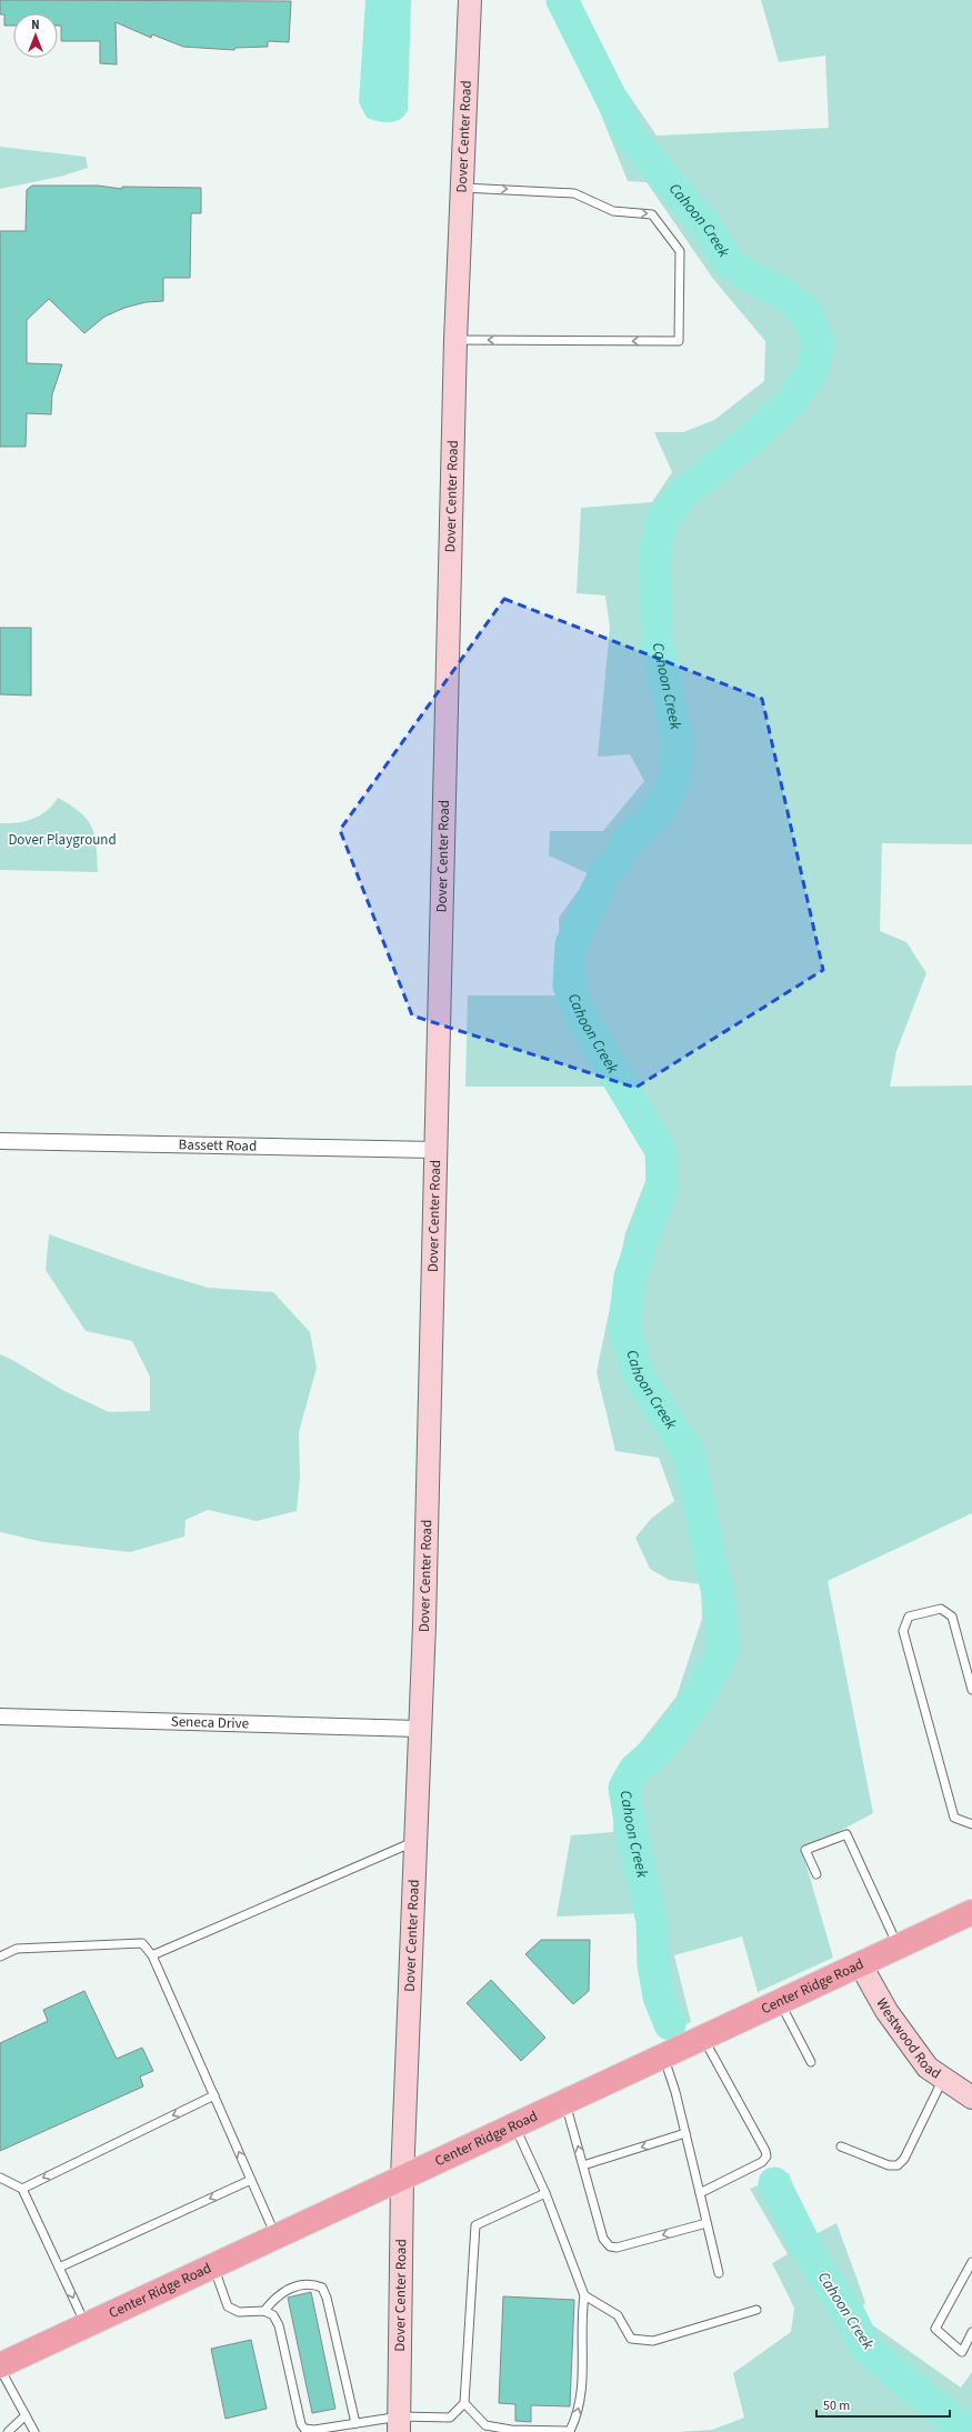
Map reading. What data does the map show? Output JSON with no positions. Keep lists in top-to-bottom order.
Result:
{
  "streets": {
    "main road": ["Center Ridge Road"],
    "street": [
      "Dover Center Road",
      "Bassett Road",
      "Seneca Drive",
      "Westwood Road"
    ]
  },
  "crossings": [
    ["Dover Center Road", "Bassett Road"],
    ["Dover Center Road", "Seneca Drive"],
    ["Dover Center Road", "Center Ridge Road"],
    ["Center Ridge Road", "Westwood Road"]
  ],
  "water": ["Cahoon Creek"],
  "parks": ["Dover Playground"],
  "scale_bar": "50 m",
  "north": "top"
}
